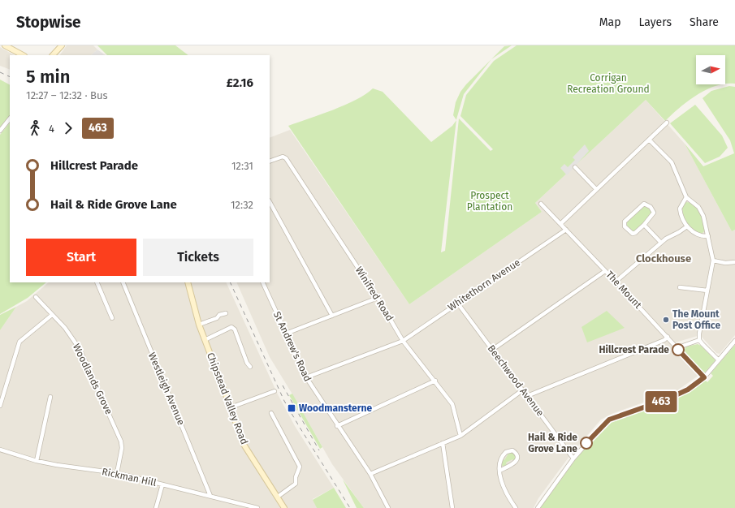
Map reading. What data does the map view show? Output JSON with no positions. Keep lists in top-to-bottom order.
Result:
{
  "streets": {
    "main road": ["Chipstead Valley Road"],
    "street": [
      "Whitethorn Avenue",
      "The Mount",
      "Winifred Road",
      "St Andrew's Road",
      "Woodlands Grove",
      "Beechwood Avenue",
      "Westleigh Avenue",
      "Rickman Hill"
    ]
  },
  "crossings": [
    ["Whitethorn Avenue", "The Mount"],
    ["Whitethorn Avenue", "Winifred Road"],
    ["Whitethorn Avenue", "St Andrew's Road"],
    ["Whitethorn Avenue", "Beechwood Avenue"],
    ["Woodlands Grove", "Rickman Hill"],
    ["Westleigh Avenue", "Rickman Hill"]
  ],
  "districts": ["Clockhouse"],
  "parks": ["Corrigan Recreation Ground", "Prospect Plantation"],
  "places": {
    "other": ["The Mount Post Office", "Hillcrest Parade", "Hail & Ride Grove Lane"],
    "transit": ["Woodmansterne"]
  },
  "lines": ["bus line 463"],
  "north": "right",
  "page": {
    "header": "Stopwise",
    "nav": ["Map", "Layers", "Share"],
    "on_map": "463",
    "heading": ["5 min", "12:27 – 12:32 · Bus", "£2.16"],
    "legs": ["4", "463"],
    "list": [
      {
        "name": "Hillcrest Parade",
        "value": "12:31"
      },
      {
        "name": "Hail & Ride Grove Lane",
        "value": "12:32"
      }
    ],
    "buttons": ["Start", "Tickets"]
  }
}
